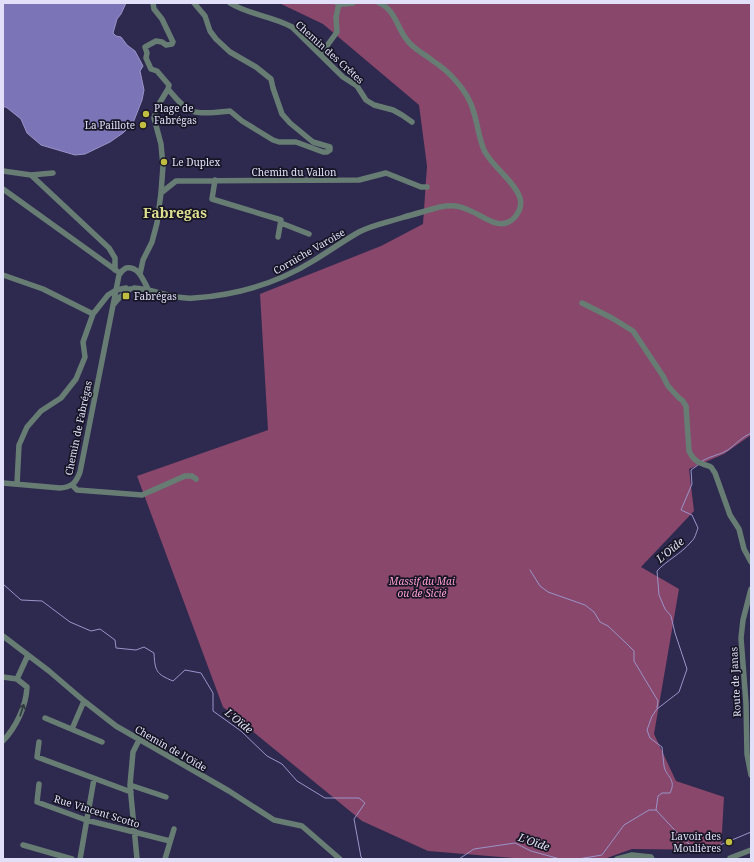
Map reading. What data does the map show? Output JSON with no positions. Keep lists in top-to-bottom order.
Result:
{
  "streets": {
    "street": [
      "Chemin des Crêtes",
      "Chemin du Vallon",
      "Corniche Varoise",
      "Chemin de Fabrégas",
      "Route de Janas",
      "Chemin de l'Oïde",
      "Rue Vincent Scotto"
    ]
  },
  "crossings": [
    ["Corniche Varoise", "Chemin de Fabrégas"]
  ],
  "districts": ["Fabregas"],
  "water": ["L'Oïde"],
  "parks": ["Massif du Mai ou de Sicié"],
  "places": {
    "other": [
      "Plage de Fabrégas",
      "La Paillote",
      "Le Duplex",
      "Lavoir des Moulières"
    ],
    "transit": ["Fabrégas"]
  }
}
